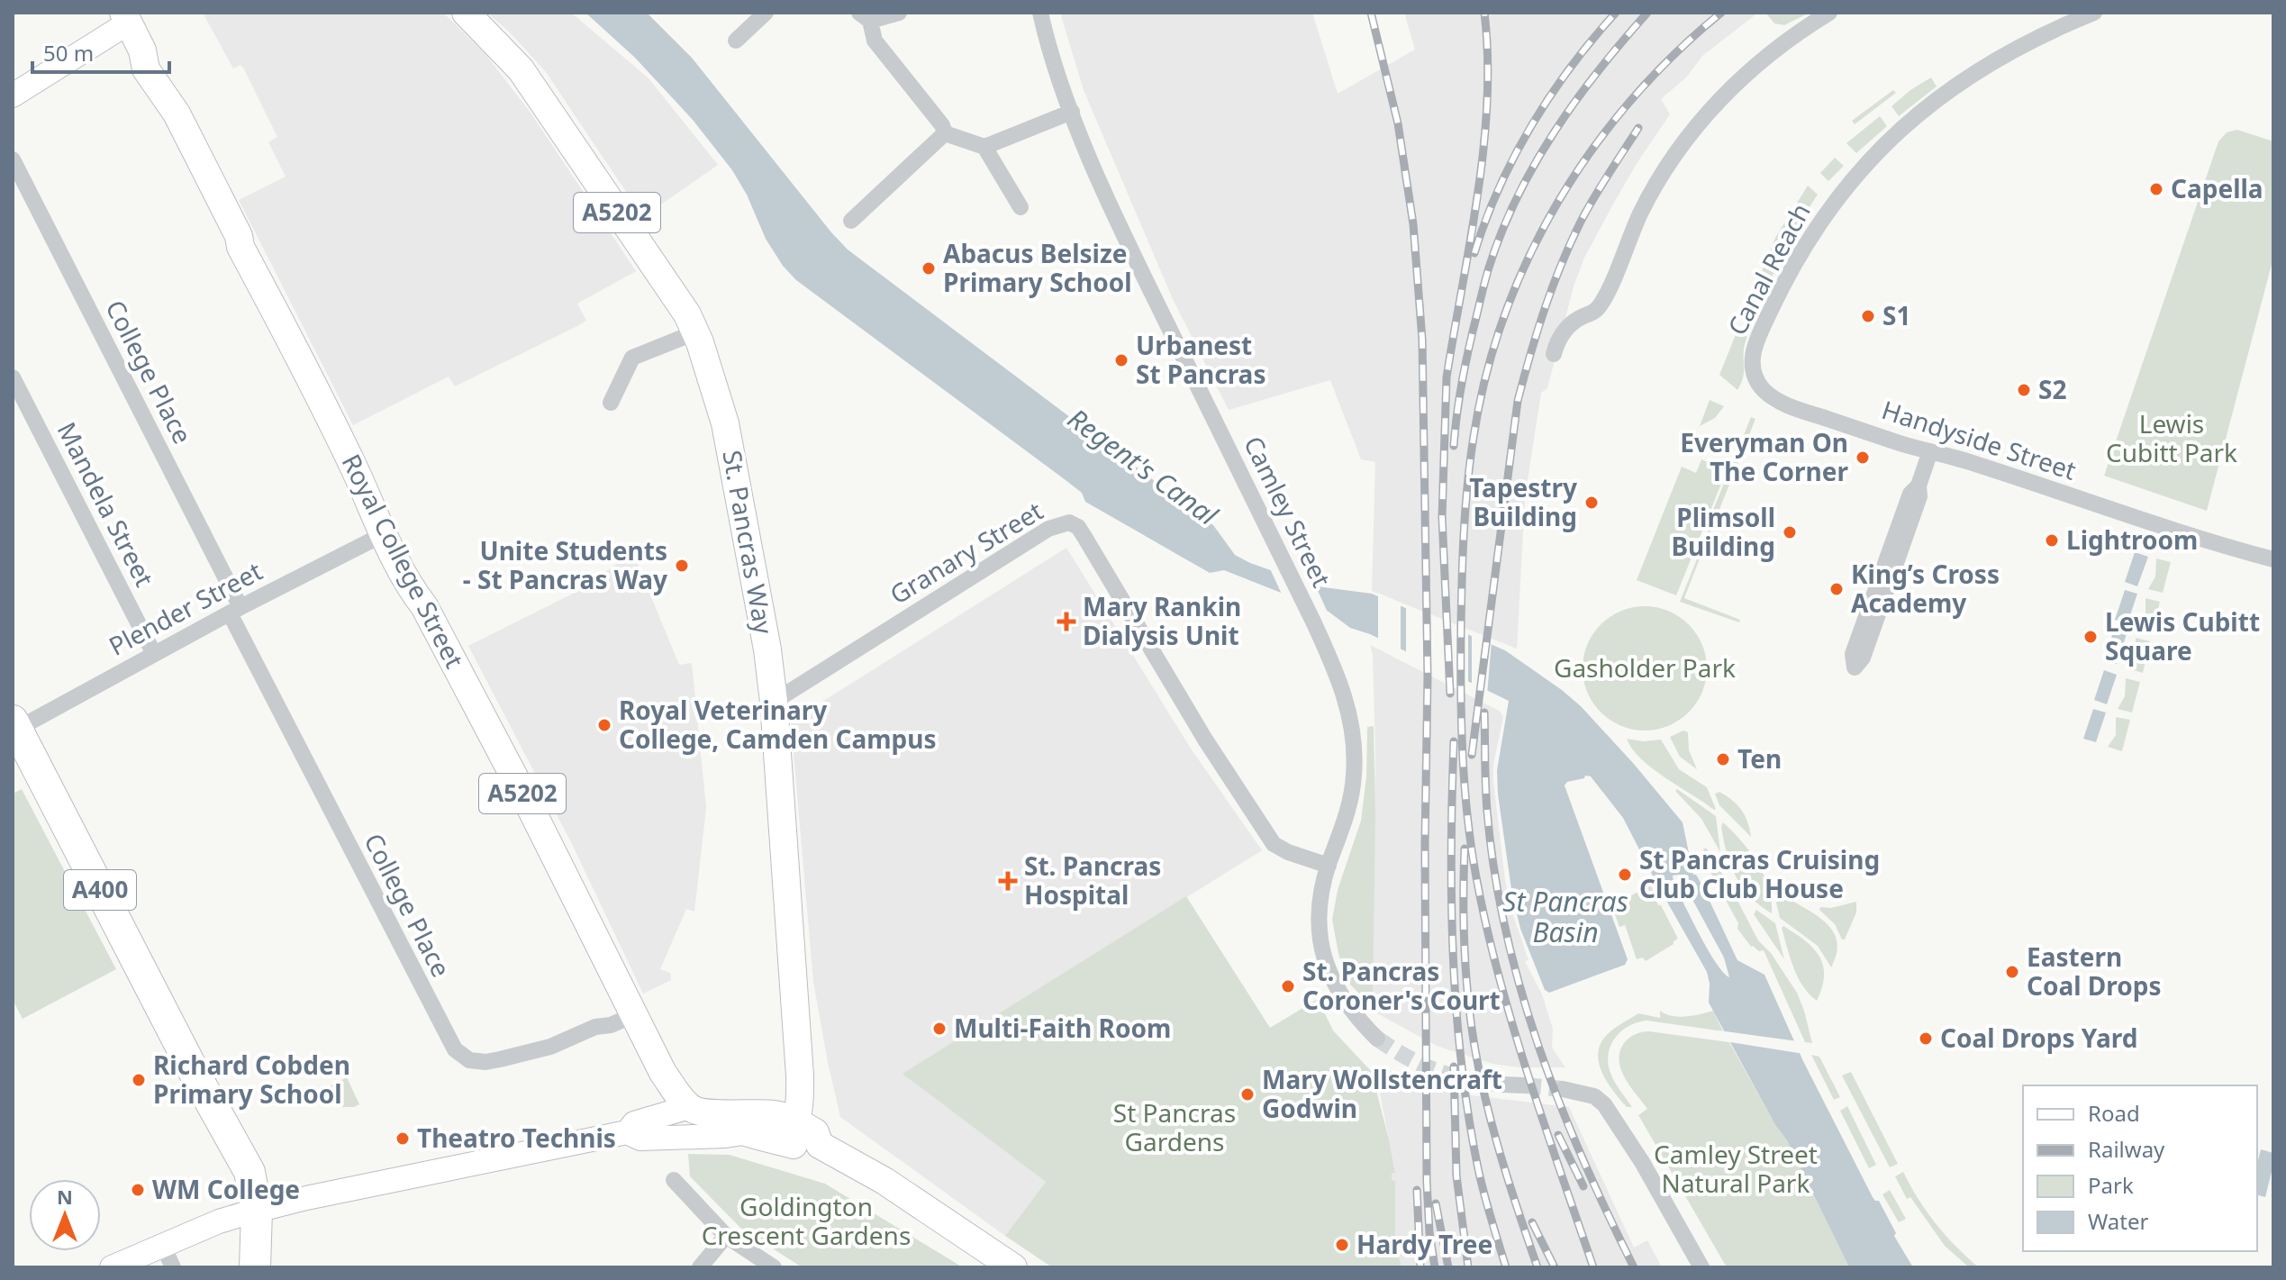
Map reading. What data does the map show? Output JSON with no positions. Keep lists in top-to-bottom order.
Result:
{
  "streets": {
    "highway": ["A400"],
    "main road": ["A5202", "St. Pancras Way", "Royal College Street"],
    "street": [
      "Canal Reach",
      "College Place",
      "Handyside Street",
      "Mandela Street",
      "Camley Street",
      "Granary Street",
      "Plender Street"
    ]
  },
  "crossings": [
    ["A5202", "St. Pancras Way"],
    ["A5202", "Royal College Street"],
    ["Canal Reach", "Handyside Street"],
    ["College Place", "Royal College Street"],
    ["College Place", "Plender Street"],
    ["Mandela Street", "Plender Street"],
    ["Camley Street", "Granary Street"],
    ["St. Pancras Way", "Granary Street"],
    ["Royal College Street", "Plender Street"],
    ["Plender Street", "A400"]
  ],
  "water": ["Regent's Canal", "St Pancras Basin"],
  "parks": [
    "Lewis Cubitt Park",
    "Gasholder Park",
    "St Pancras Gardens",
    "Camley Street Natural Park",
    "Goldington Crescent Gardens"
  ],
  "places": {
    "other": [
      "Capella",
      "Abacus Belsize Primary School",
      "S1",
      "Urbanest St Pancras",
      "S2",
      "Everyman On The Corner",
      "Tapestry Building",
      "Plimsoll Building",
      "Lightroom",
      "Unite Students - St Pancras Way",
      "King’s Cross Academy",
      "Lewis Cubitt Square",
      "Royal Veterinary College, Camden Campus",
      "Ten",
      "St Pancras Cruising Club Club House",
      "Eastern Coal Drops",
      "St. Pancras Coroner's Court",
      "Multi-Faith Room",
      "Coal Drops Yard",
      "Richard Cobden Primary School",
      "Mary Wollstencraft Godwin",
      "Theatro Technis",
      "WM College",
      "Hardy Tree"
    ],
    "health": ["Mary Rankin Dialysis Unit", "St. Pancras Hospital"]
  },
  "legend": [
    "Road",
    "Railway",
    "Park",
    "Water"
  ],
  "scale_bar": "50 m",
  "north": "top"
}
